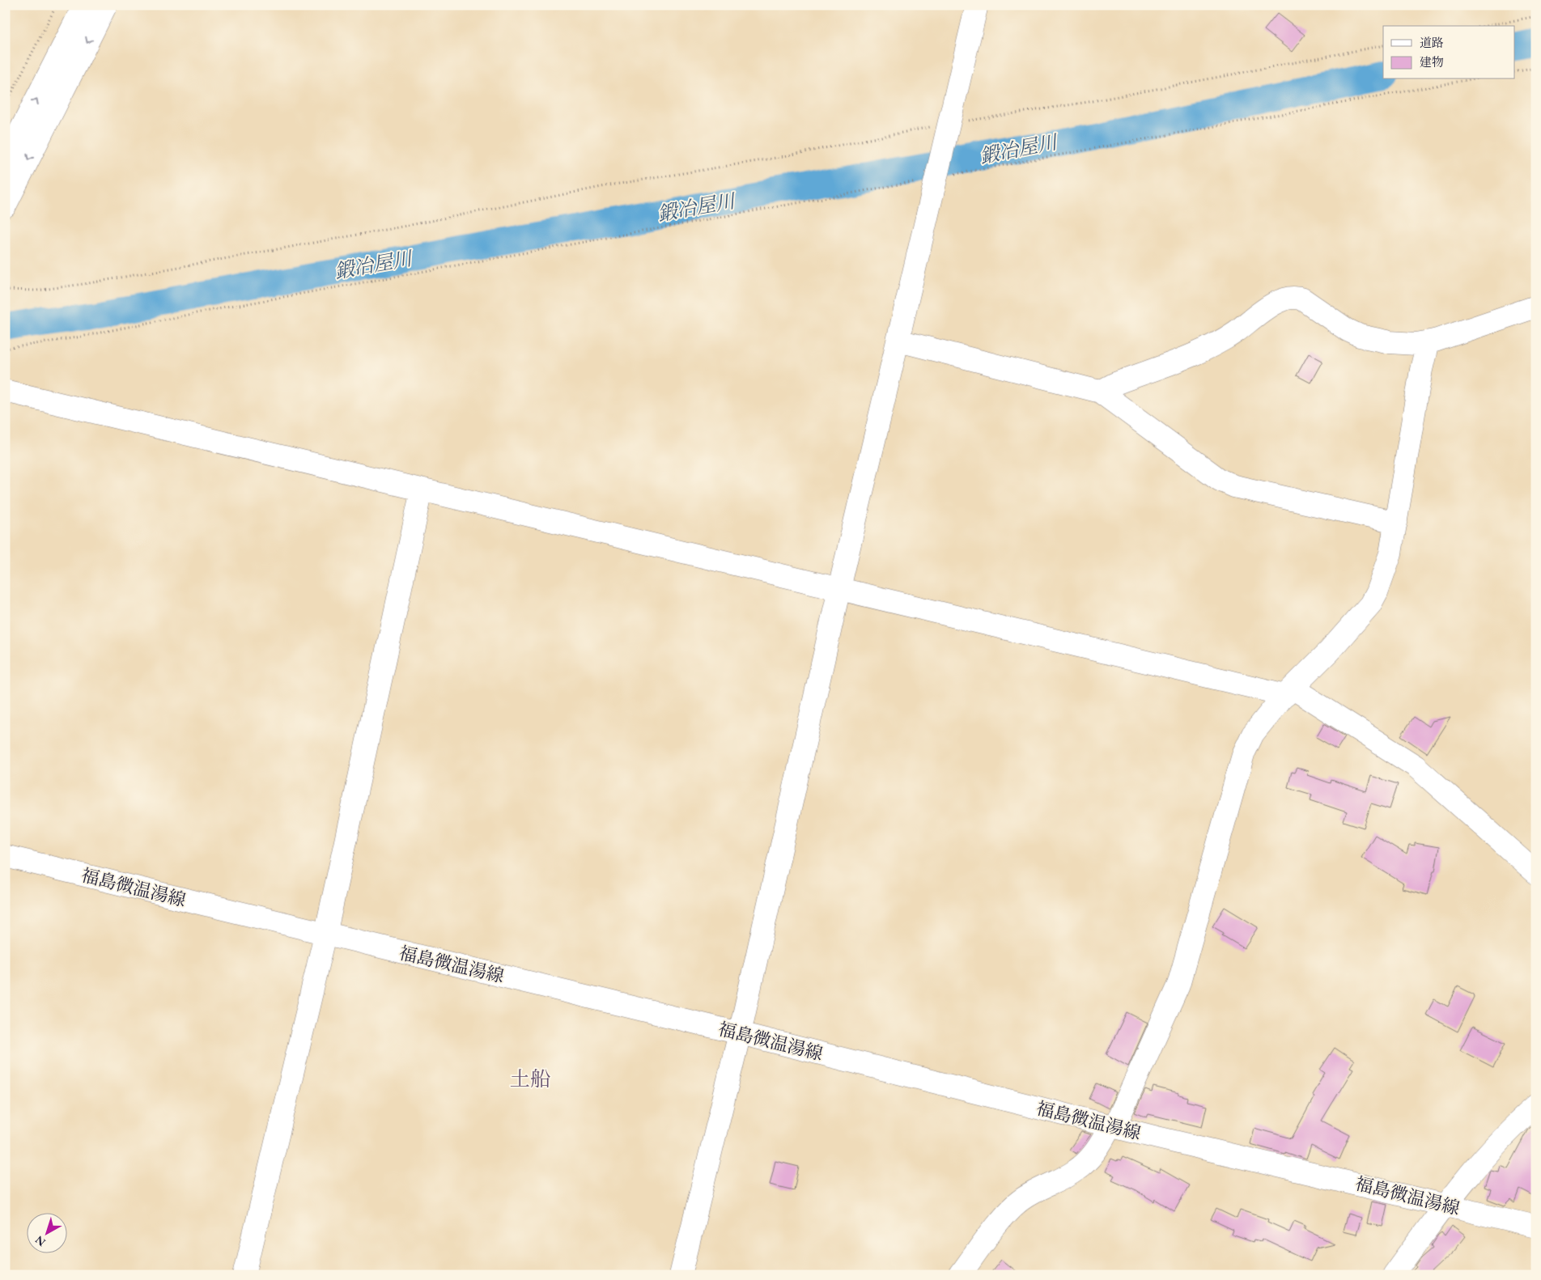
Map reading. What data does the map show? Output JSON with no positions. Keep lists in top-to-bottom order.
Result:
{
  "streets": {
    "street": ["福島微温湯線"]
  },
  "districts": ["土船"],
  "water": ["鍛冶屋川"],
  "legend": ["道路", "建物"],
  "north": "bottom left"
}
